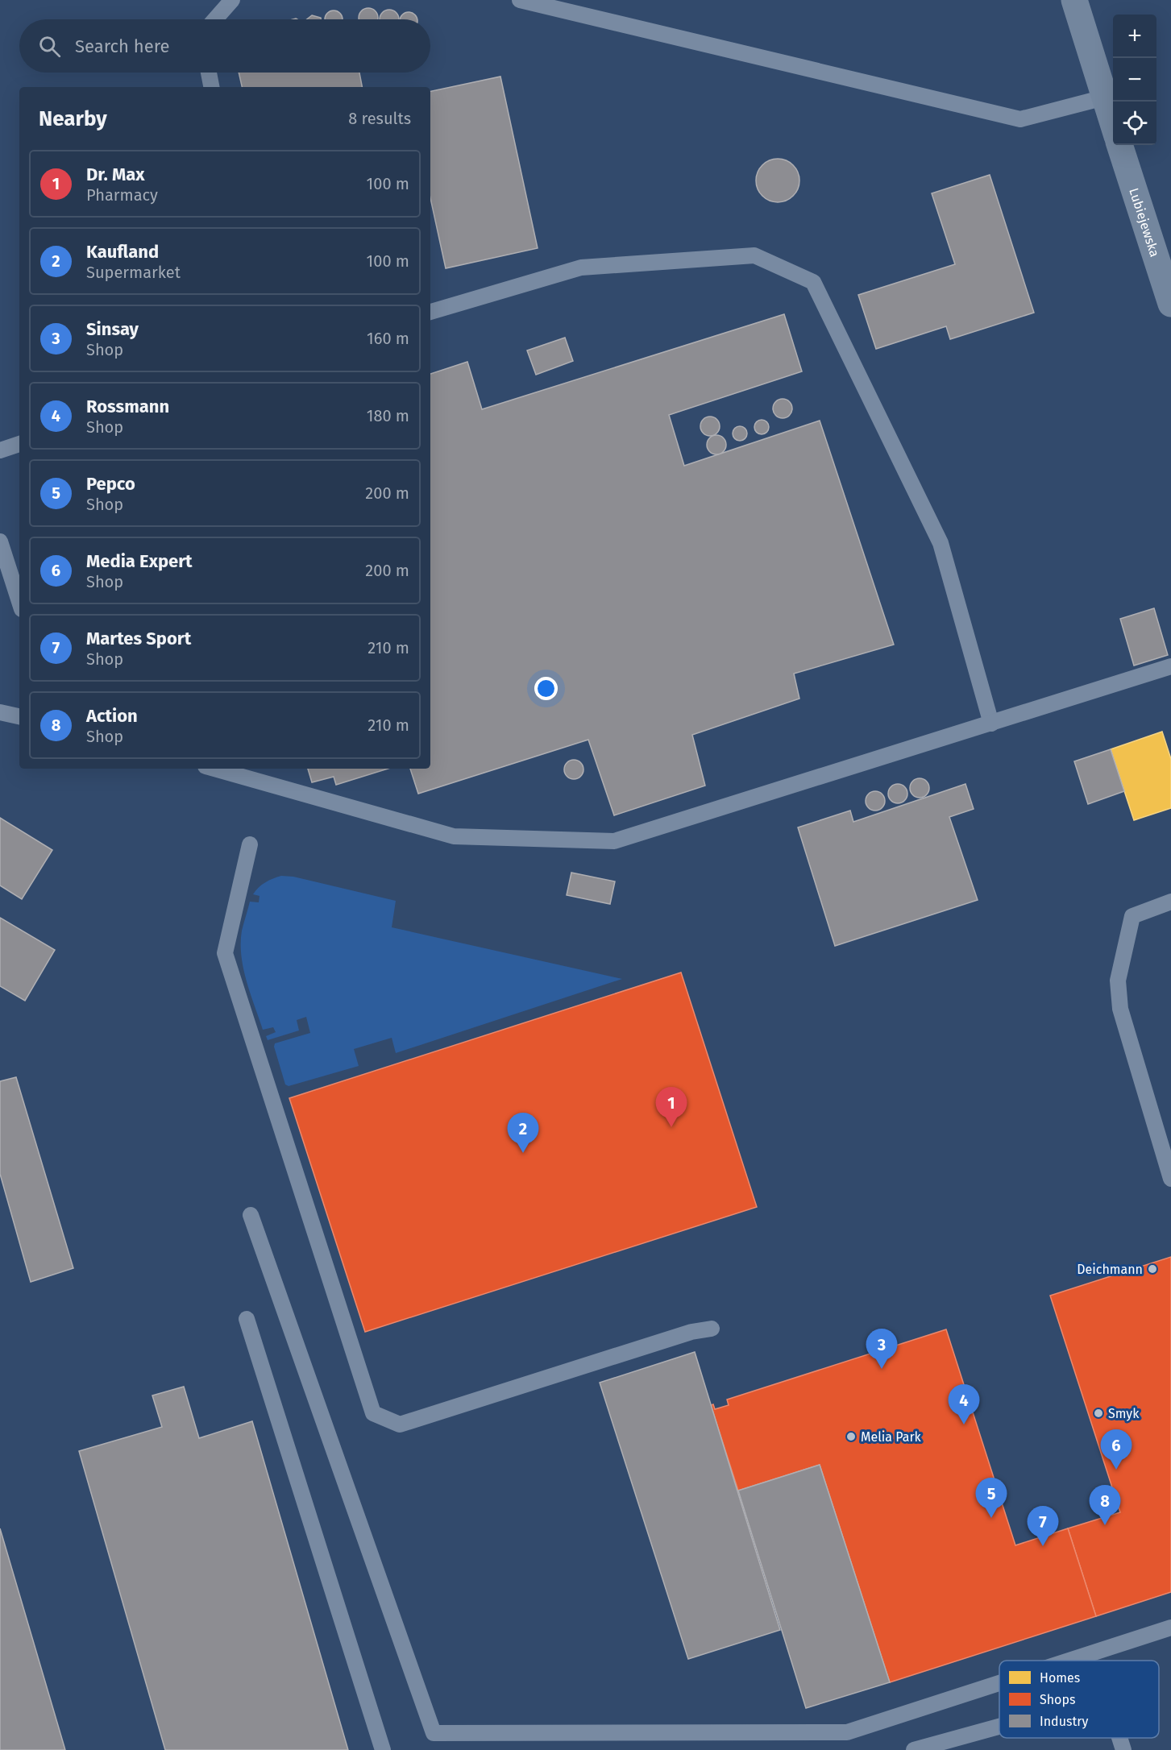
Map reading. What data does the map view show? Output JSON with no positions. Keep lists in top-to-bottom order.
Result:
{
  "streets": {
    "main road": ["Lubiejewska"]
  },
  "places": ["Deichmann", "Smyk", "Melia Park"],
  "legend": ["Homes", "Shops", "Industry"],
  "page": {
    "map_buttons": ["+", "−"],
    "search": "Search here",
    "heading": ["Nearby", "8 results"],
    "list": [
      {
        "mark": "1",
        "name": "Dr. Max",
        "note": "Pharmacy",
        "value": "100 m"
      },
      {
        "mark": "2",
        "name": "Kaufland",
        "note": "Supermarket",
        "value": "100 m"
      },
      {
        "mark": "3",
        "name": "Sinsay",
        "note": "Shop",
        "value": "160 m"
      },
      {
        "mark": "4",
        "name": "Rossmann",
        "note": "Shop",
        "value": "180 m"
      },
      {
        "mark": "5",
        "name": "Pepco",
        "note": "Shop",
        "value": "200 m"
      },
      {
        "mark": "6",
        "name": "Media Expert",
        "note": "Shop",
        "value": "200 m"
      },
      {
        "mark": "7",
        "name": "Martes Sport",
        "note": "Shop",
        "value": "210 m"
      },
      {
        "mark": "8",
        "name": "Action",
        "note": "Shop",
        "value": "210 m"
      }
    ],
    "pins": [
      "1",
      "2",
      "3",
      "4",
      "6",
      "5",
      "8",
      "7"
    ]
  }
}
